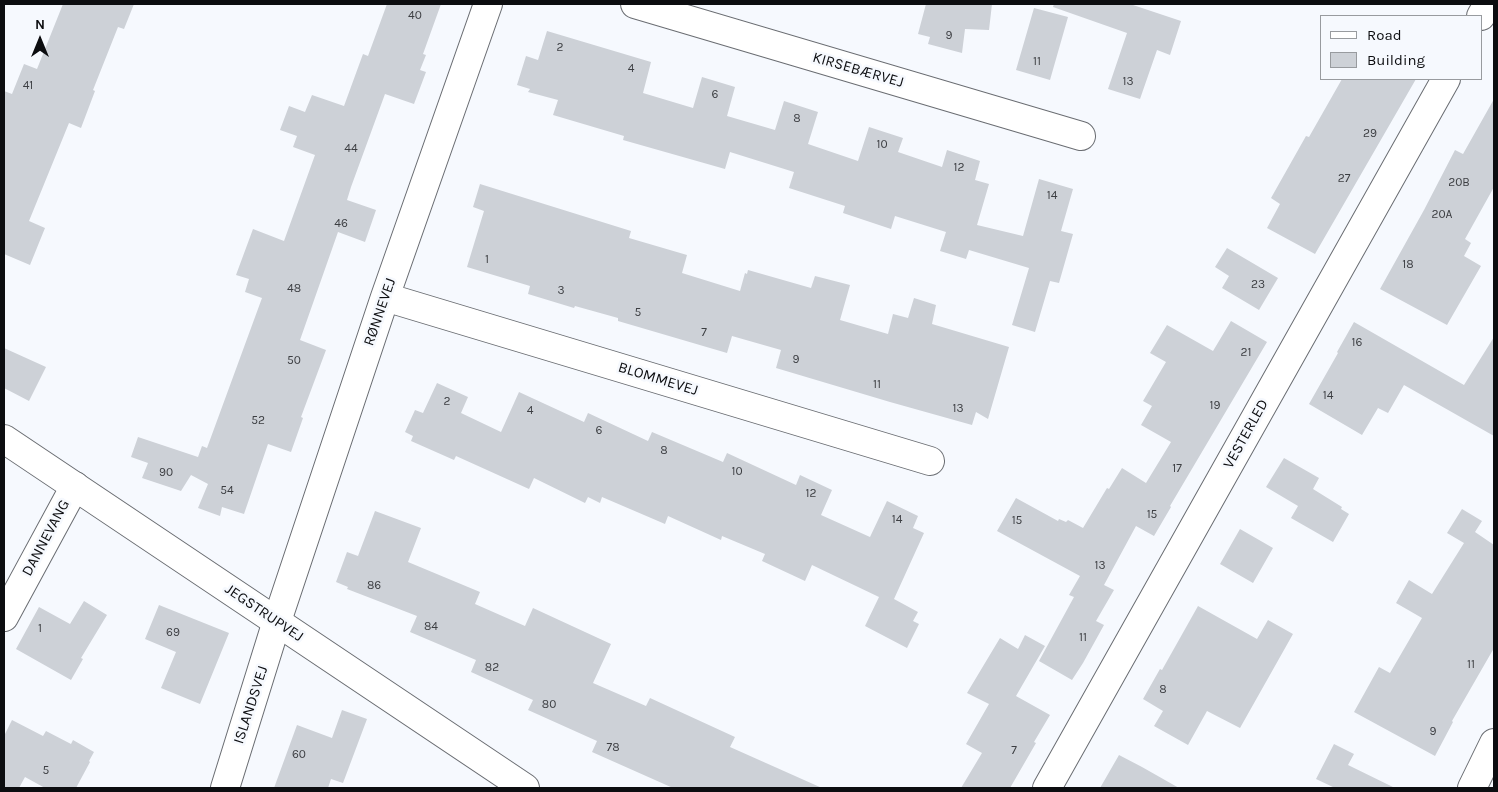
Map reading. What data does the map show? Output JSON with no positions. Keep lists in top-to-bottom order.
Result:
{
  "streets": {
    "street": [
      "KIRSEBÆRVEJ",
      "RØNNEVEJ",
      "BLOMMEVEJ",
      "VESTERLED",
      "DANNEVANG",
      "JEGSTRUPVEJ",
      "ISLANDSVEJ"
    ]
  },
  "crossings": [
    ["RØNNEVEJ", "BLOMMEVEJ"],
    ["RØNNEVEJ", "JEGSTRUPVEJ"],
    ["RØNNEVEJ", "ISLANDSVEJ"],
    ["DANNEVANG", "JEGSTRUPVEJ"],
    ["JEGSTRUPVEJ", "ISLANDSVEJ"]
  ],
  "house_numbers": [
    "40",
    "9",
    "2",
    "11",
    "4",
    "13",
    "41",
    "6",
    "8",
    "29",
    "10",
    "44",
    "12",
    "27",
    "20B",
    "14",
    "20A",
    "46",
    "1",
    "18",
    "23",
    "48",
    "3",
    "5",
    "7",
    "16",
    "21",
    "9",
    "50",
    "11",
    "14",
    "2",
    "19",
    "13",
    "4",
    "52",
    "6",
    "8",
    "17",
    "10",
    "90",
    "54",
    "12",
    "15",
    "14",
    "15",
    "13",
    "86",
    "84",
    "1",
    "69",
    "11",
    "11",
    "82",
    "8",
    "80",
    "9",
    "78",
    "7",
    "60",
    "5"
  ],
  "legend": ["Road", "Building"],
  "north": "top"
}
